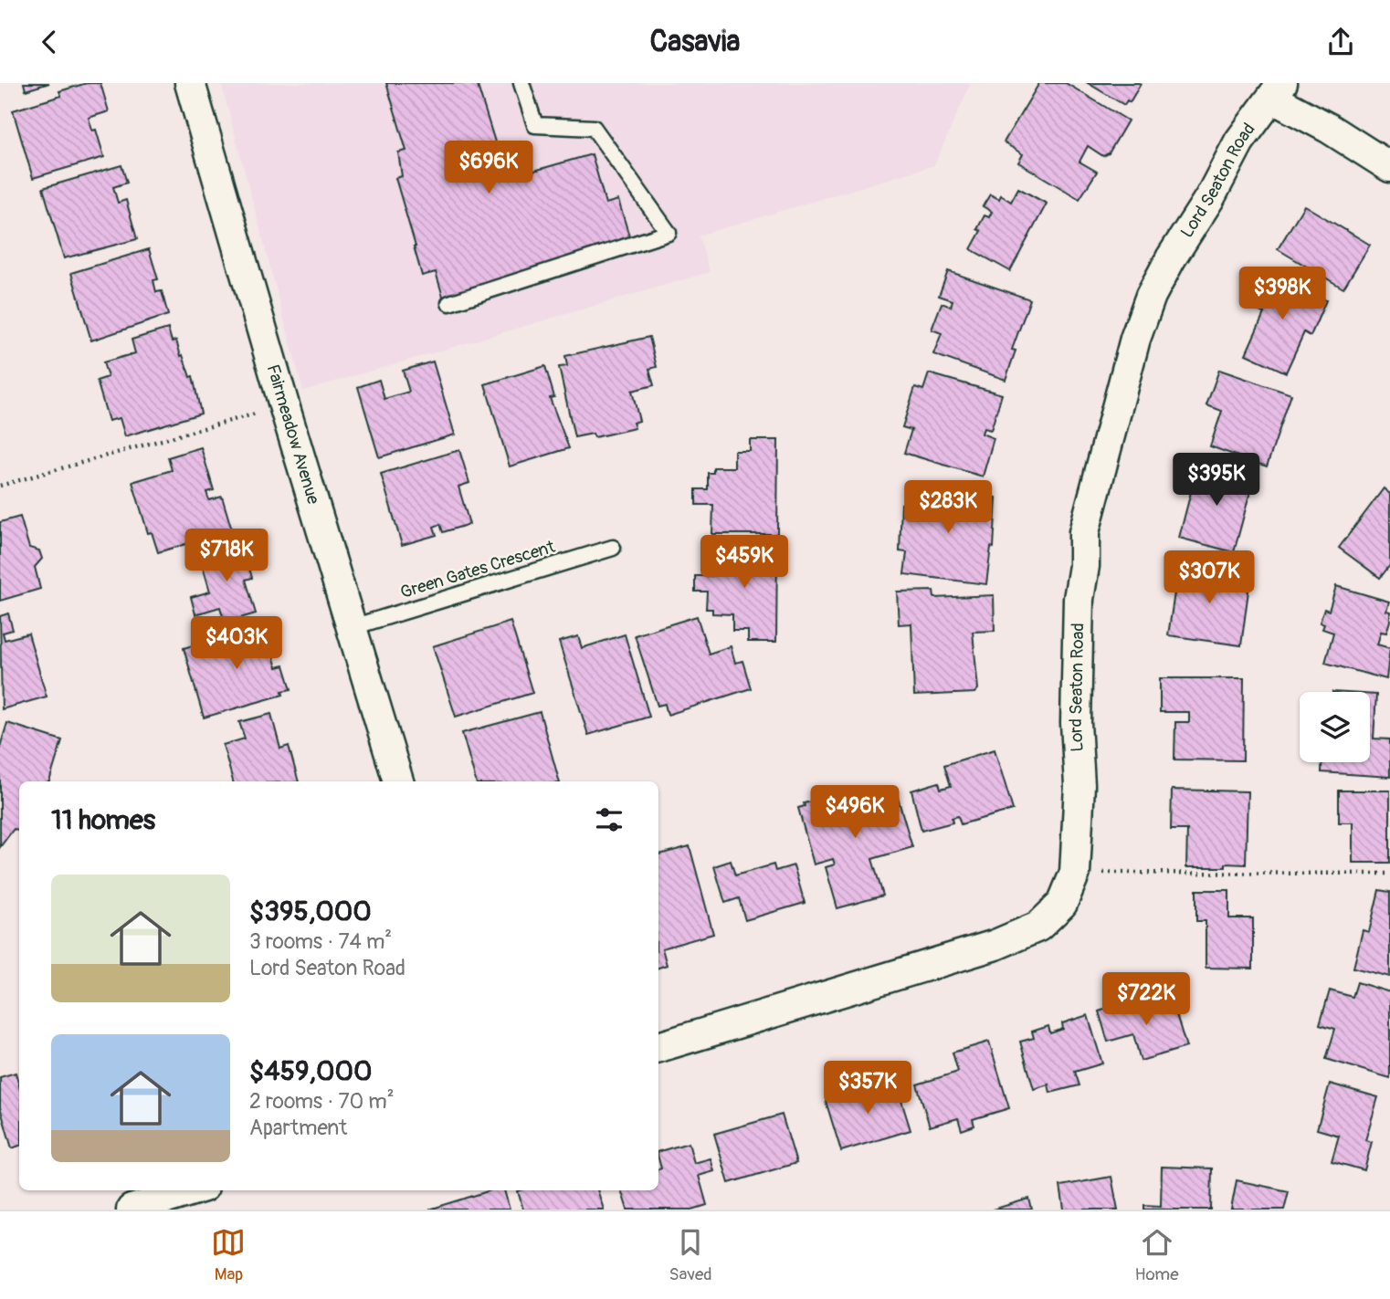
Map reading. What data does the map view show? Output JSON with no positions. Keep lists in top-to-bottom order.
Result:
{
  "streets": {
    "street": ["Lord Seaton Road", "Fairmeadow Avenue"],
    "lane": ["Green Gates Crescent"]
  },
  "crossings": [
    ["Fairmeadow Avenue", "Green Gates Crescent"]
  ],
  "page": {
    "header": "Casavia",
    "price": [
      "$696K",
      "$398K",
      "$395K",
      "$283K",
      "$718K",
      "$459K",
      "$307K",
      "$403K",
      "$496K",
      "$722K",
      "$357K"
    ],
    "heading": "11 homes",
    "list": [
      {
        "name": "$395,000",
        "note": "3 rooms · 74 m² · Lord Seaton Road"
      },
      {
        "name": "$459,000",
        "note": "2 rooms · 70 m² · Apartment"
      }
    ],
    "tabs": ["Map", "Saved", "Home"]
  }
}
